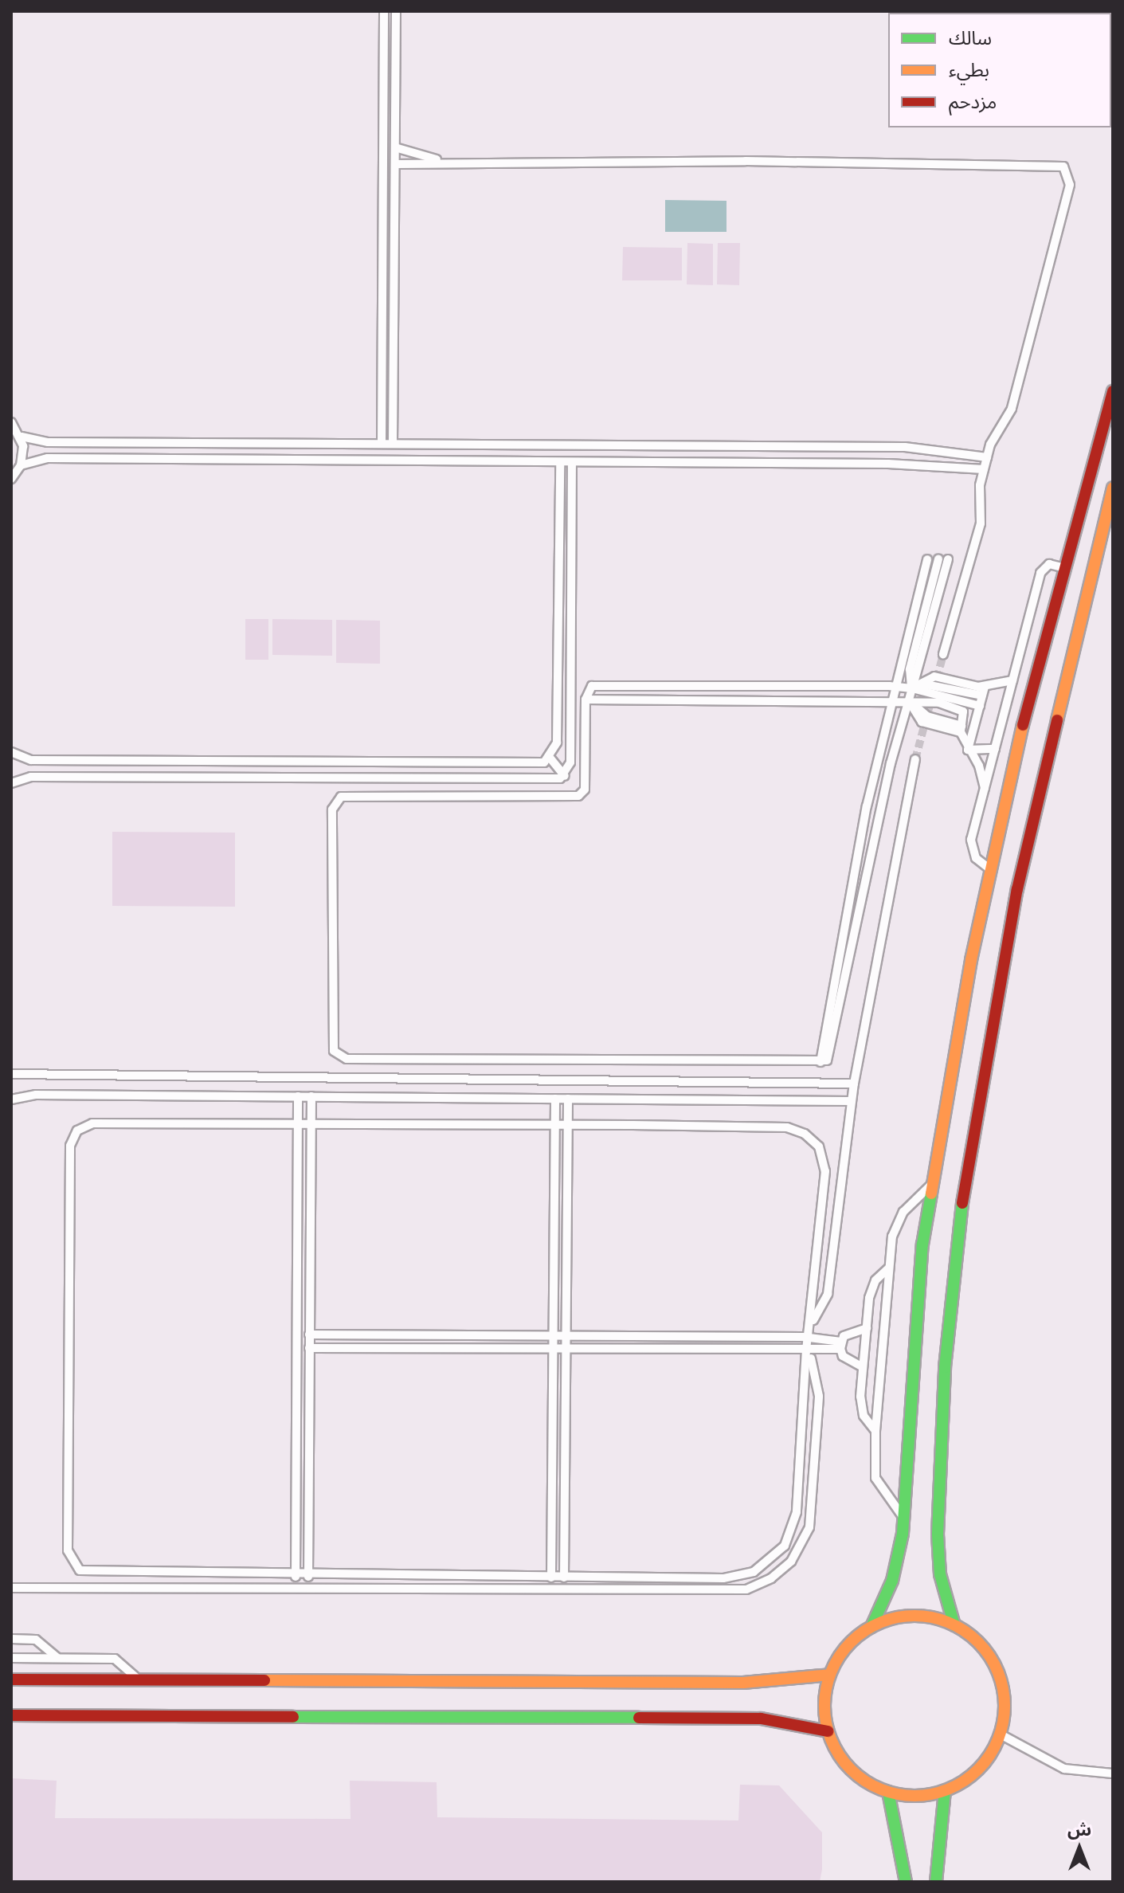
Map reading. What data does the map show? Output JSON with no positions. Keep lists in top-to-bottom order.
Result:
{
  "legend": ["سالك", "بطيء", "مزدحم"],
  "north": "top"
}
